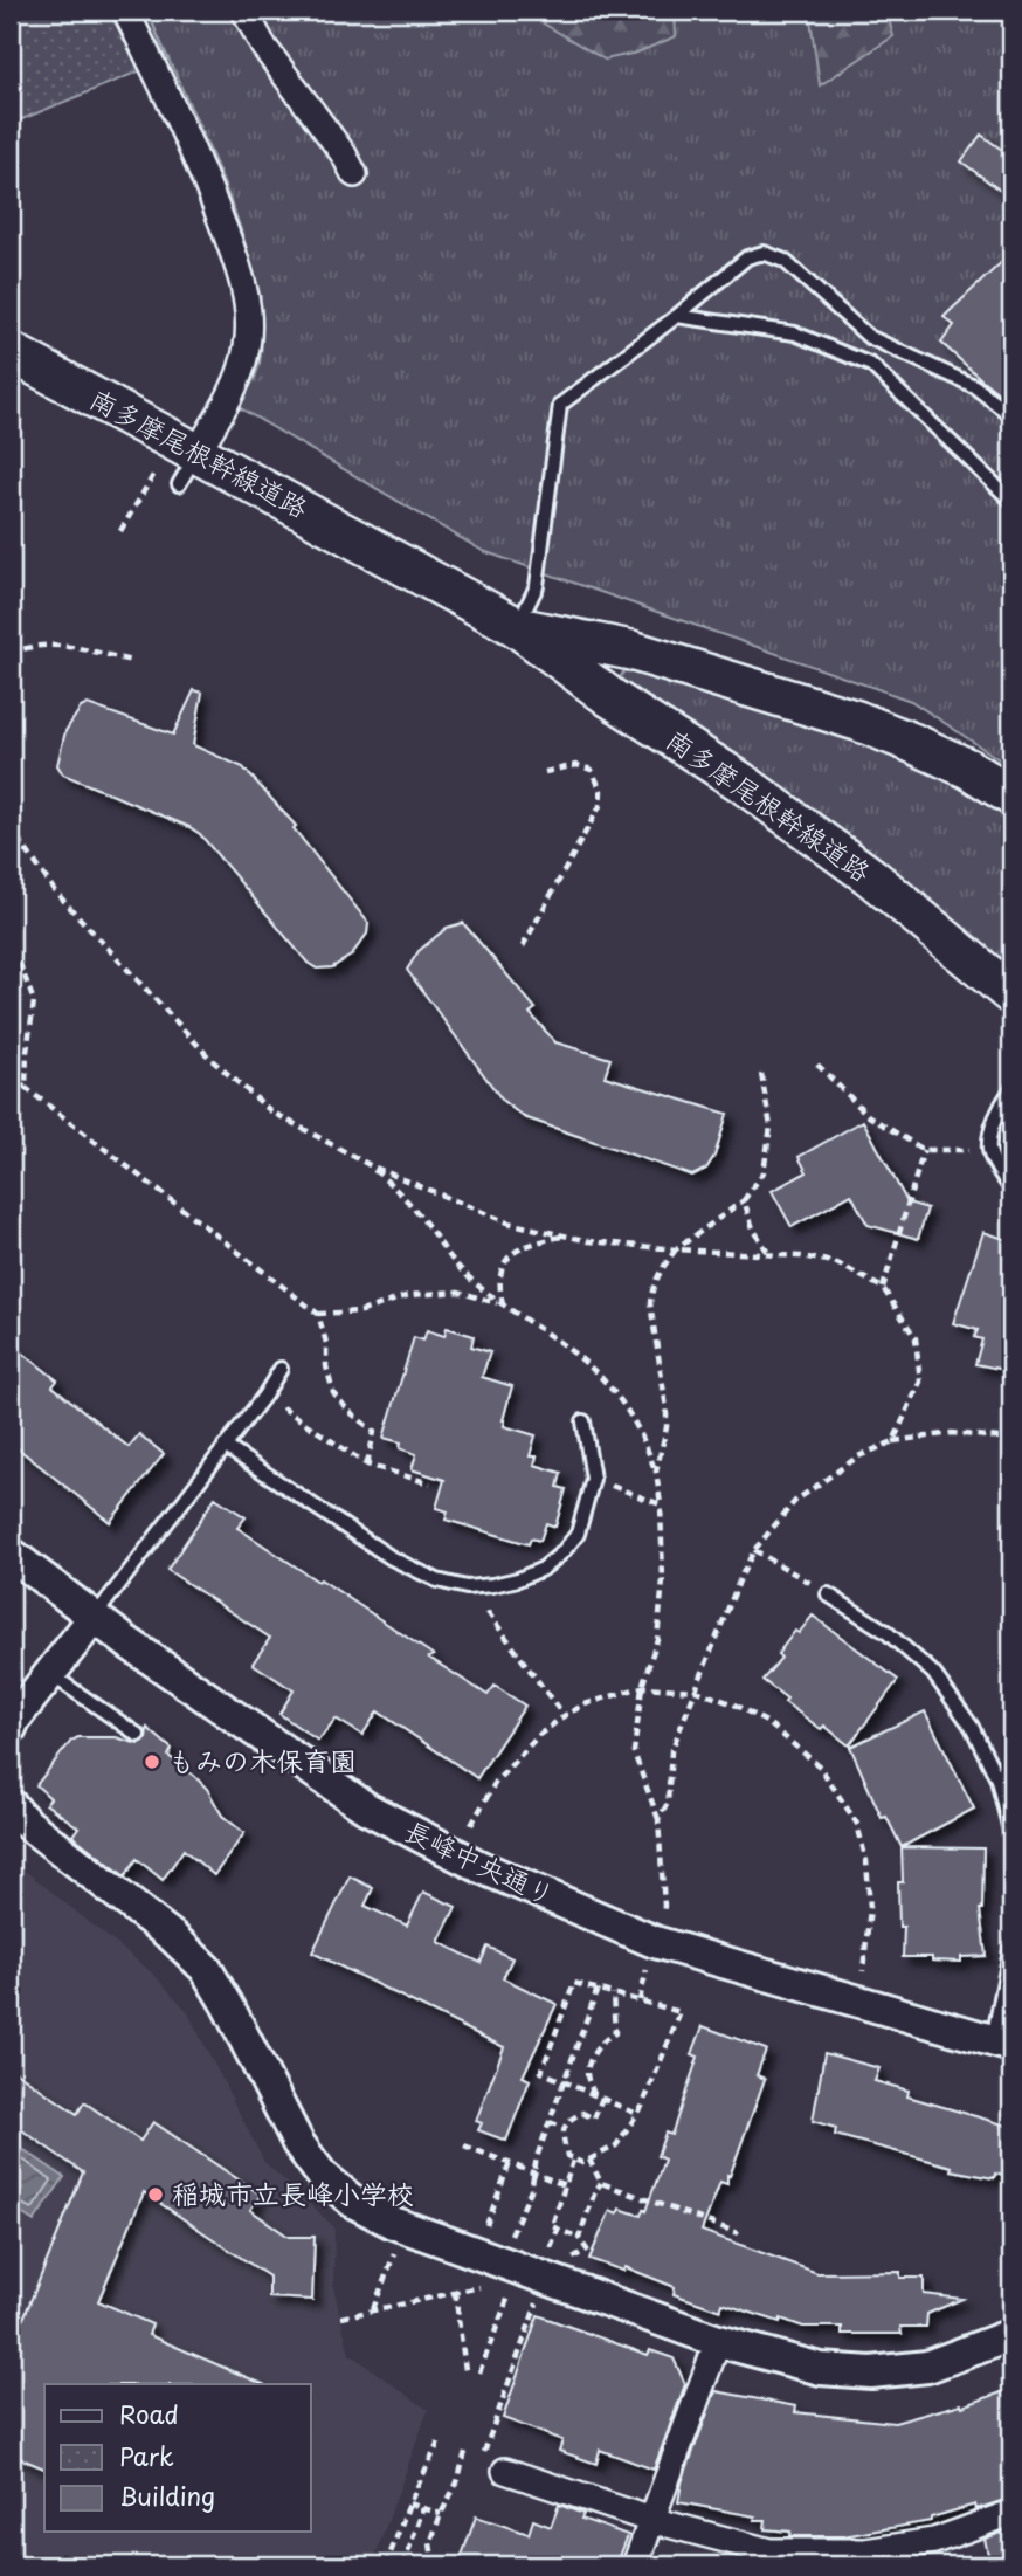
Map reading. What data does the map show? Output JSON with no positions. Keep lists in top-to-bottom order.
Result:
{
  "streets": {
    "main road": ["南多摩尾根幹線道路"],
    "street": ["長峰中央通り"]
  },
  "places": ["もみの木保育園", "稲城市立長峰小学校"],
  "legend": ["Road", "Park", "Building"]
}
